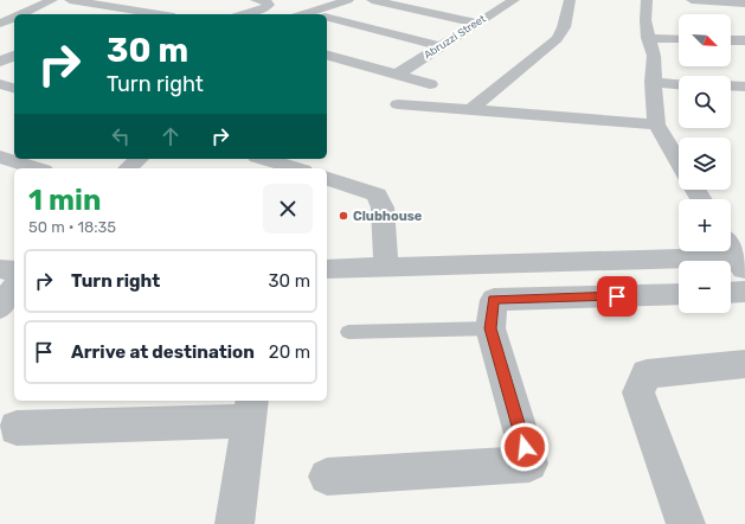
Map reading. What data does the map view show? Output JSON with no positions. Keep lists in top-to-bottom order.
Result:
{
  "streets": {
    "street": ["Abruzzi Street"]
  },
  "places": ["Clubhouse"],
  "north": "bottom right",
  "page": {
    "map_buttons": ["+", "−"],
    "turn": ["30 m", "Turn right"],
    "heading": ["1 min", "50 m · 18:35"],
    "list": [
      {
        "name": "Turn right",
        "value": "30 m"
      },
      {
        "name": "Arrive at destination",
        "value": "20 m"
      }
    ]
  }
}
